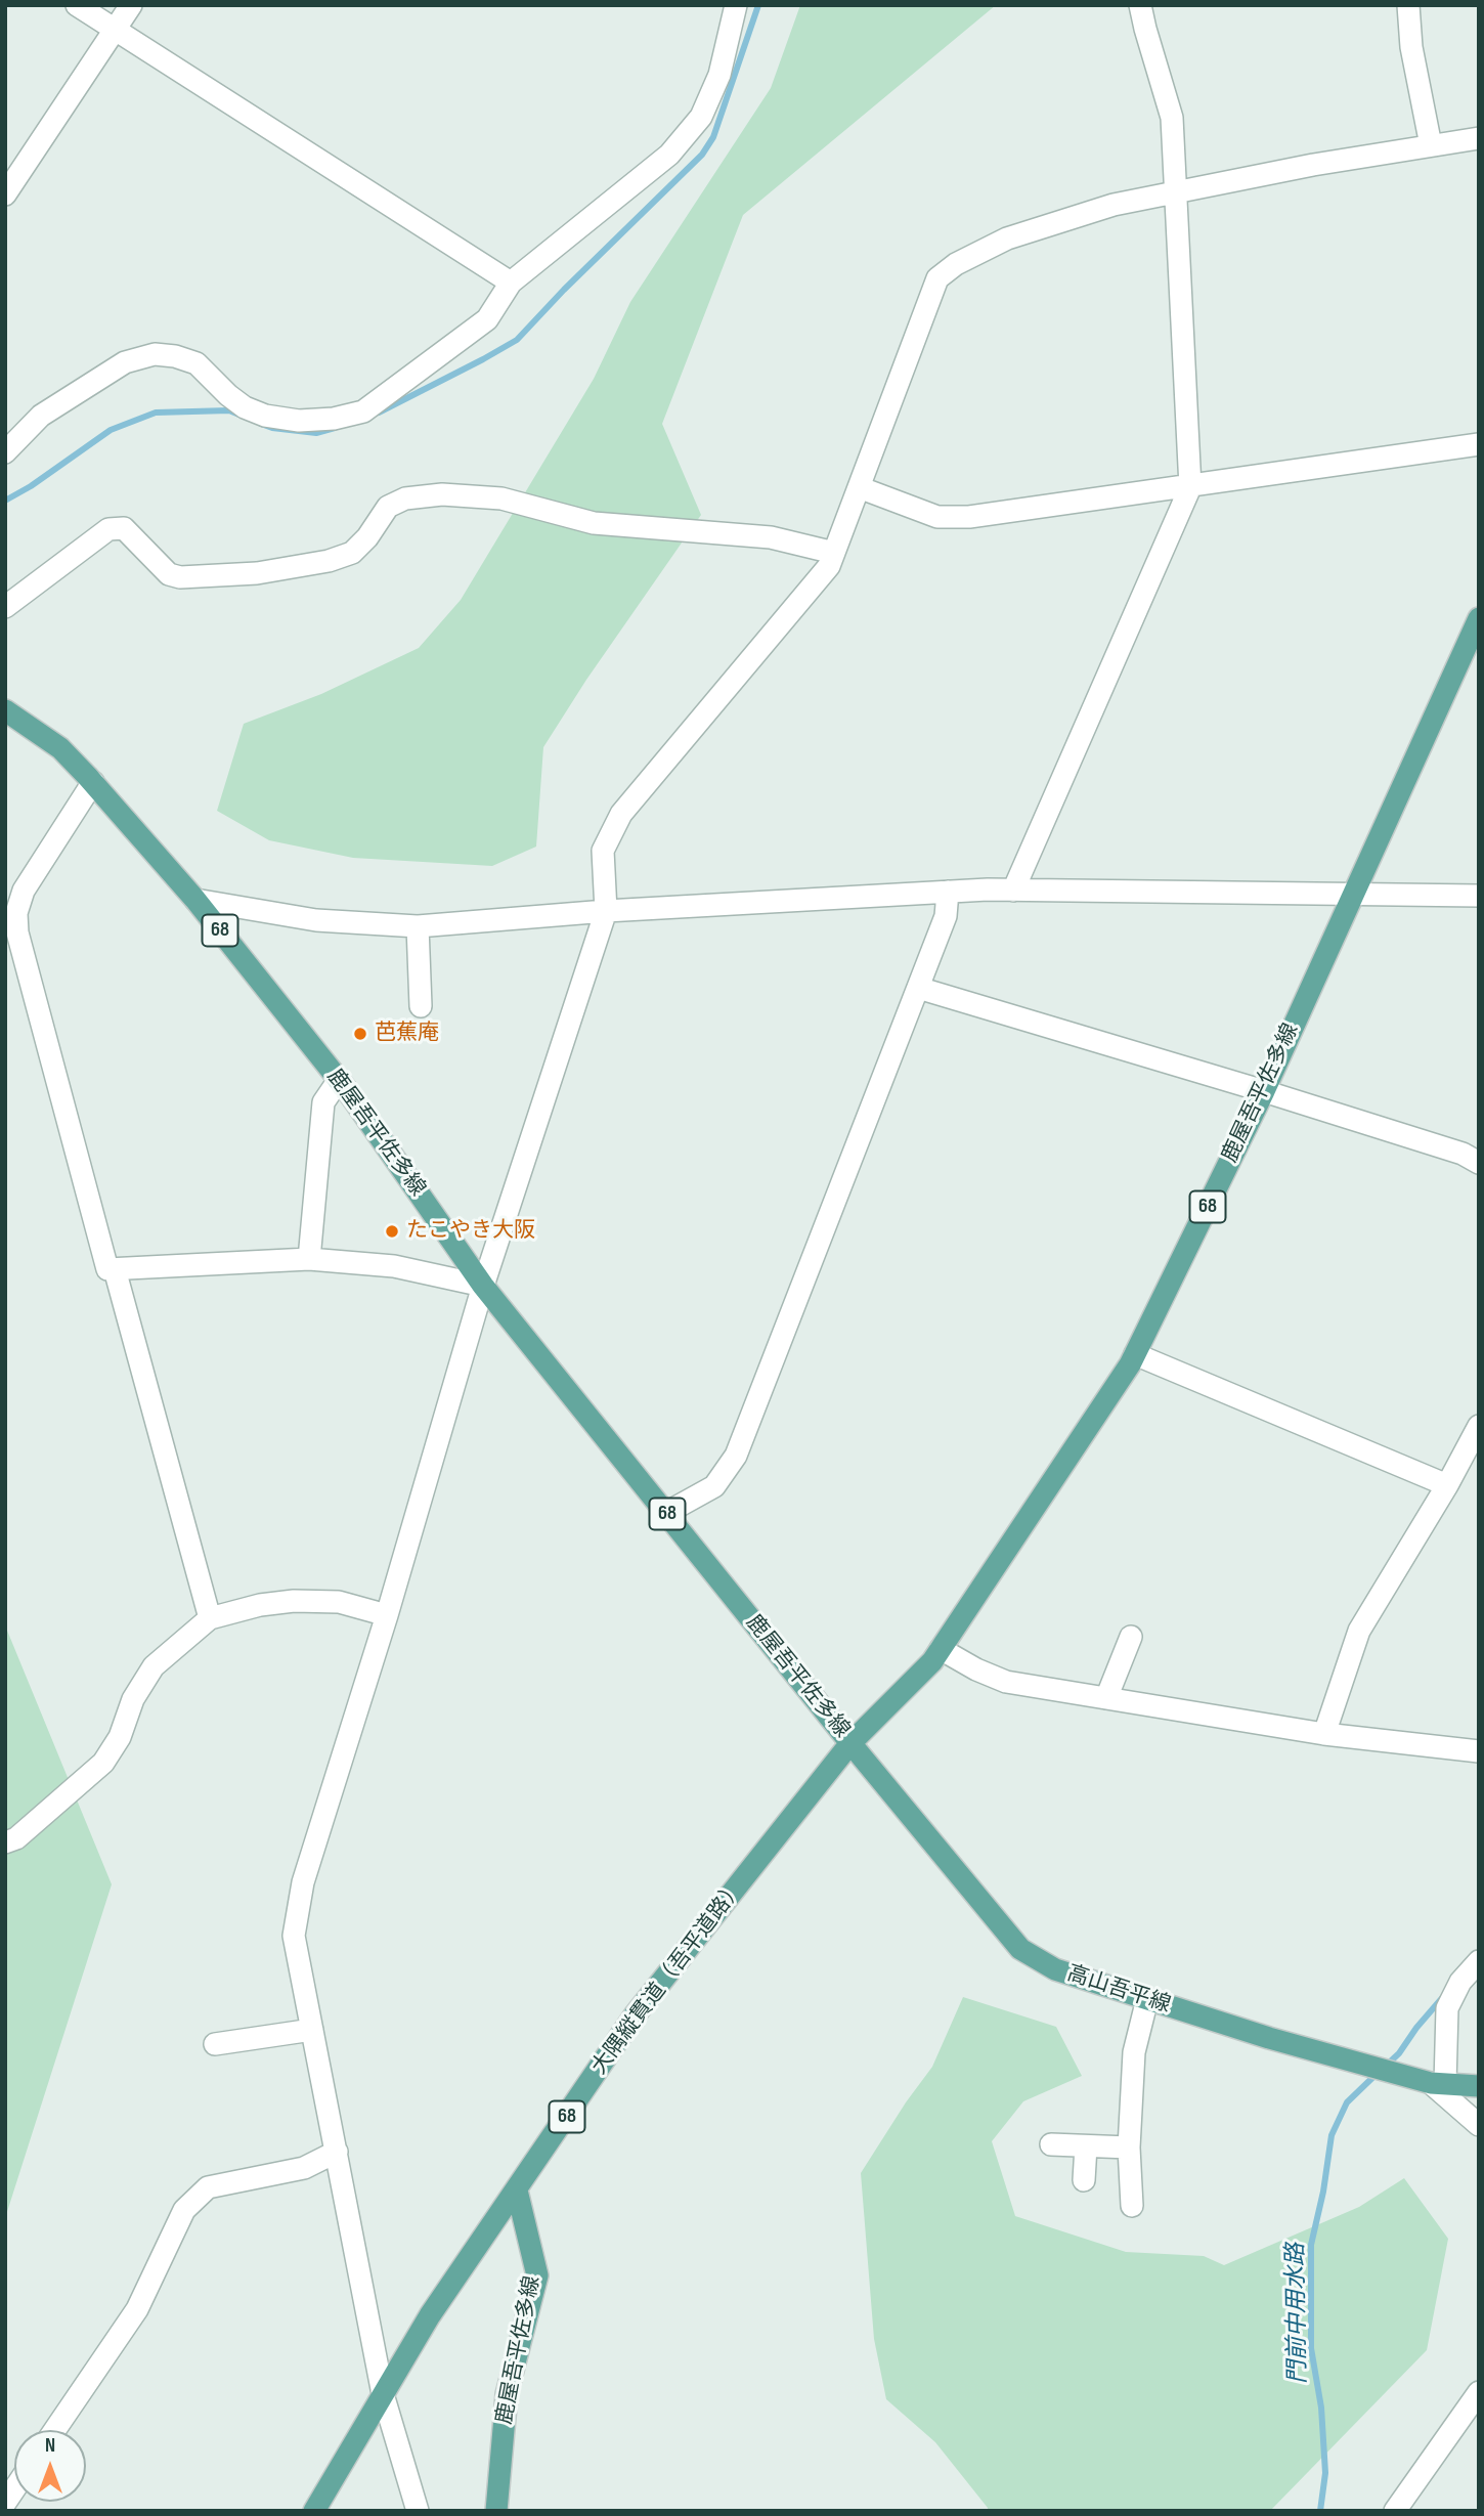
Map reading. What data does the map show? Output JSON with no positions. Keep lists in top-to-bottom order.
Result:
{
  "streets": {
    "main road": [
      "68",
      "鹿屋吾平佐多線",
      "大隅縦貫道（吾平道路）",
      "高山吾平線"
    ]
  },
  "crossings": [
    ["鹿屋吾平佐多線", "大隅縦貫道（吾平道路）"],
    ["鹿屋吾平佐多線", "高山吾平線"],
    ["大隅縦貫道（吾平道路）", "高山吾平線"]
  ],
  "water": ["門前中用水路"],
  "places": ["芭蕉庵", "たこやき大阪"],
  "north": "top"
}
